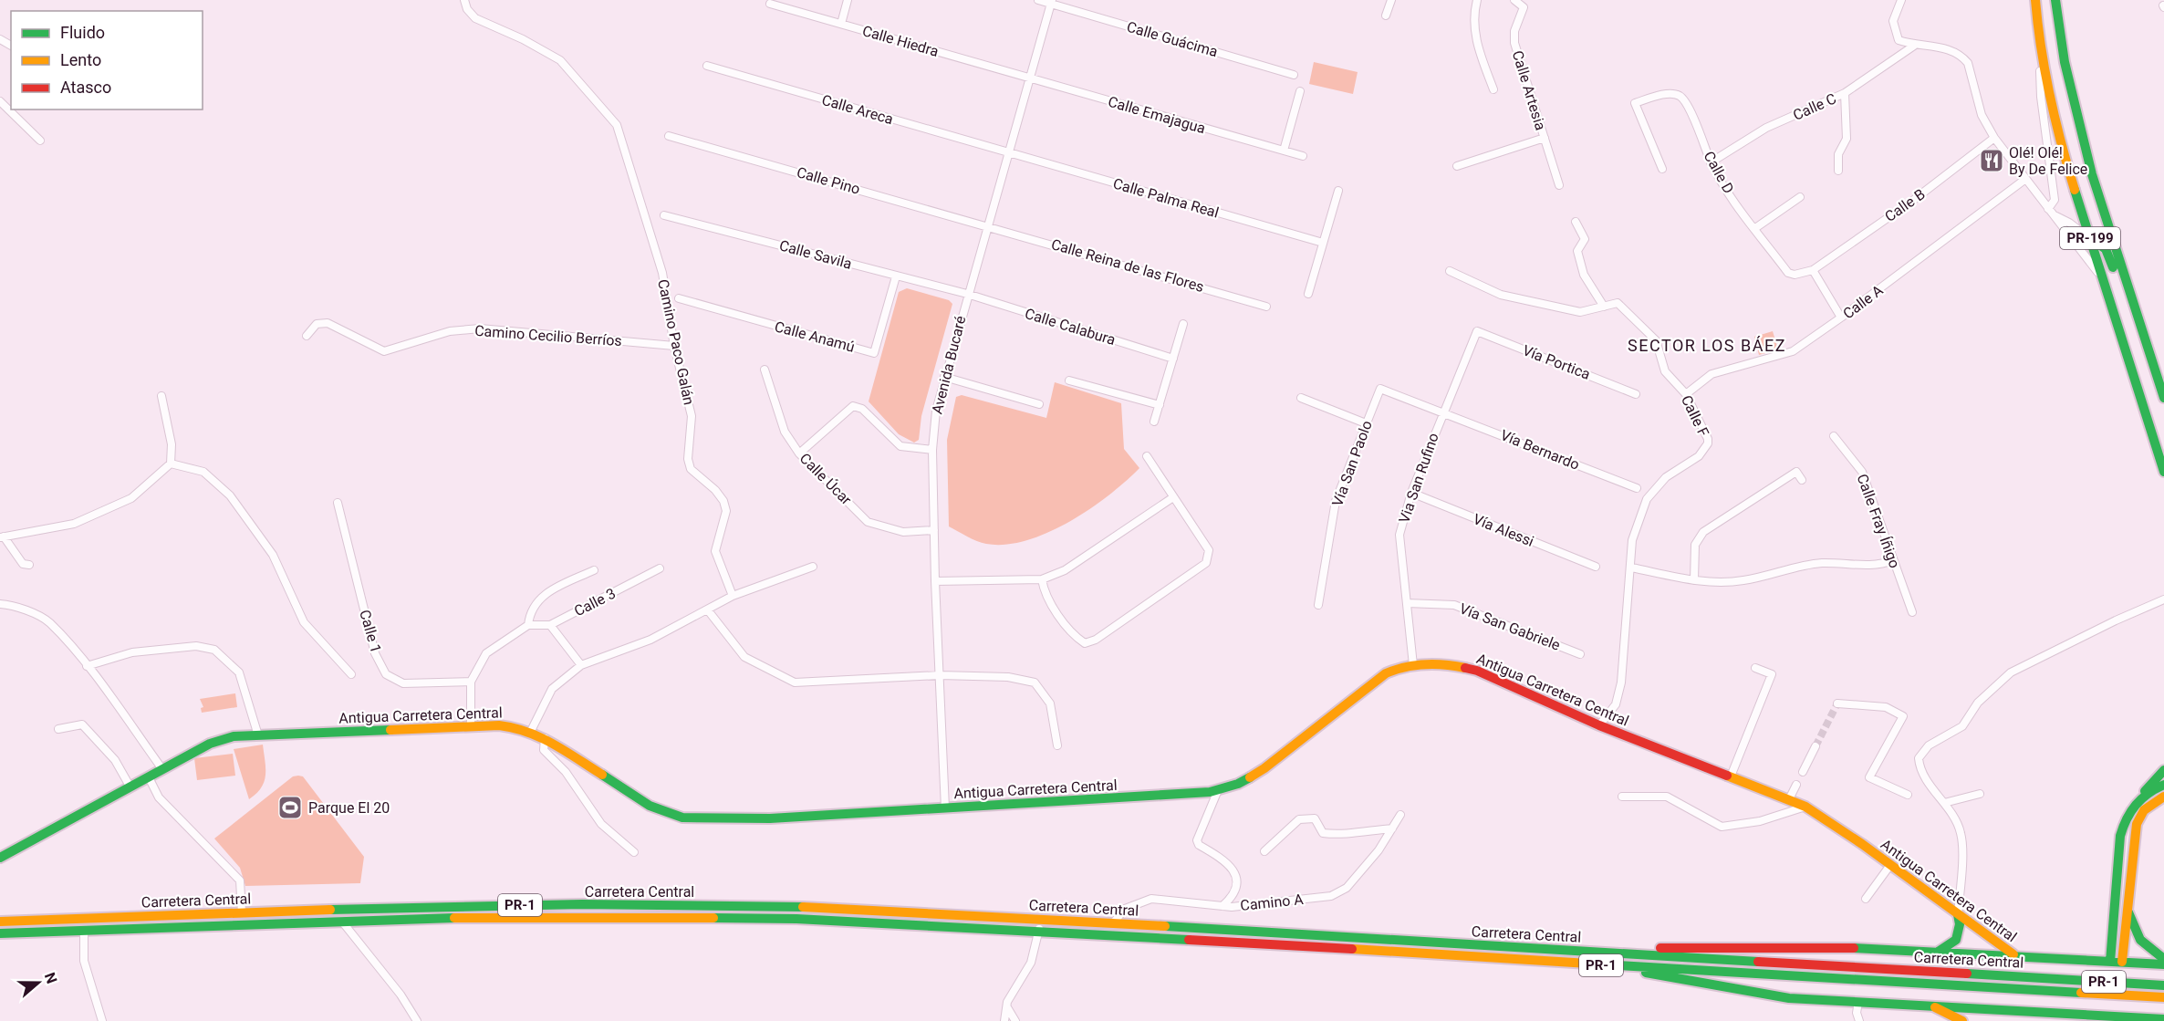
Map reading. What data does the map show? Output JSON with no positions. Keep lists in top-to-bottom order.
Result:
{
  "streets": {
    "main road": [
      "PR-199",
      "Antigua Carretera Central",
      "Carretera Central",
      "PR-1"
    ],
    "street": [
      "Calle Guácima",
      "Calle Hiedra",
      "Calle Artesia",
      "Calle C",
      "Calle Areca",
      "Calle Emajagua",
      "Calle D",
      "Calle Pino",
      "Calle Palma Real",
      "Calle B",
      "Calle Savila",
      "Calle Reina de las Flores",
      "Calle A",
      "Calle Calabura",
      "Camino Cecilio Berríos",
      "Calle Anamú",
      "Camino Paco Galán",
      "Vía Portica",
      "Avenida Bucaré",
      "Calle F",
      "Vía Bernardo",
      "Vía San Paolo",
      "Via San Rufino",
      "Calle Úcar",
      "Calle Fray Íñigo",
      "Vía Alessi",
      "Calle 3",
      "Vía San Gabriele",
      "Calle 1",
      "Camino A"
    ]
  },
  "crossings": [
    ["Calle Guácima", "Avenida Bucaré"],
    ["Calle Hiedra", "Calle Emajagua"],
    ["Calle Hiedra", "Avenida Bucaré"],
    ["Calle C", "Calle D"],
    ["Calle Areca", "Calle Palma Real"],
    ["Calle Areca", "Avenida Bucaré"],
    ["Calle Emajagua", "Avenida Bucaré"],
    ["Calle D", "Calle B"],
    ["Calle Pino", "Calle Reina de las Flores"],
    ["Calle Pino", "Avenida Bucaré"],
    ["Calle Palma Real", "Avenida Bucaré"],
    ["Calle Savila", "Calle Calabura"],
    ["Calle Savila", "Calle Anamú"],
    ["Calle Savila", "Avenida Bucaré"],
    ["Calle Reina de las Flores", "Avenida Bucaré"],
    ["Calle A", "Calle F"],
    ["Calle Calabura", "Avenida Bucaré"],
    ["Camino Cecilio Berríos", "Camino Paco Galán"],
    ["Vía Portica", "Via San Rufino"],
    ["Avenida Bucaré", "Calle Úcar"],
    ["Avenida Bucaré", "Antigua Carretera Central"],
    ["Calle F", "Antigua Carretera Central"],
    ["Vía Bernardo", "Vía San Paolo"],
    ["Vía Bernardo", "Via San Rufino"],
    ["Vía San Paolo", "Via San Rufino"],
    ["Via San Rufino", "Vía Alessi"],
    ["Via San Rufino", "Vía San Gabriele"],
    ["Via San Rufino", "Antigua Carretera Central"],
    ["Carretera Central", "Camino A"]
  ],
  "districts": ["SECTOR LOS BÁEZ"],
  "places": {
    "restaurant": ["Olé! Olé! By De Felice"],
    "sports": ["Parque El 20"]
  },
  "legend": ["Fluido", "Lento", "Atasco"],
  "north": "right"
}
